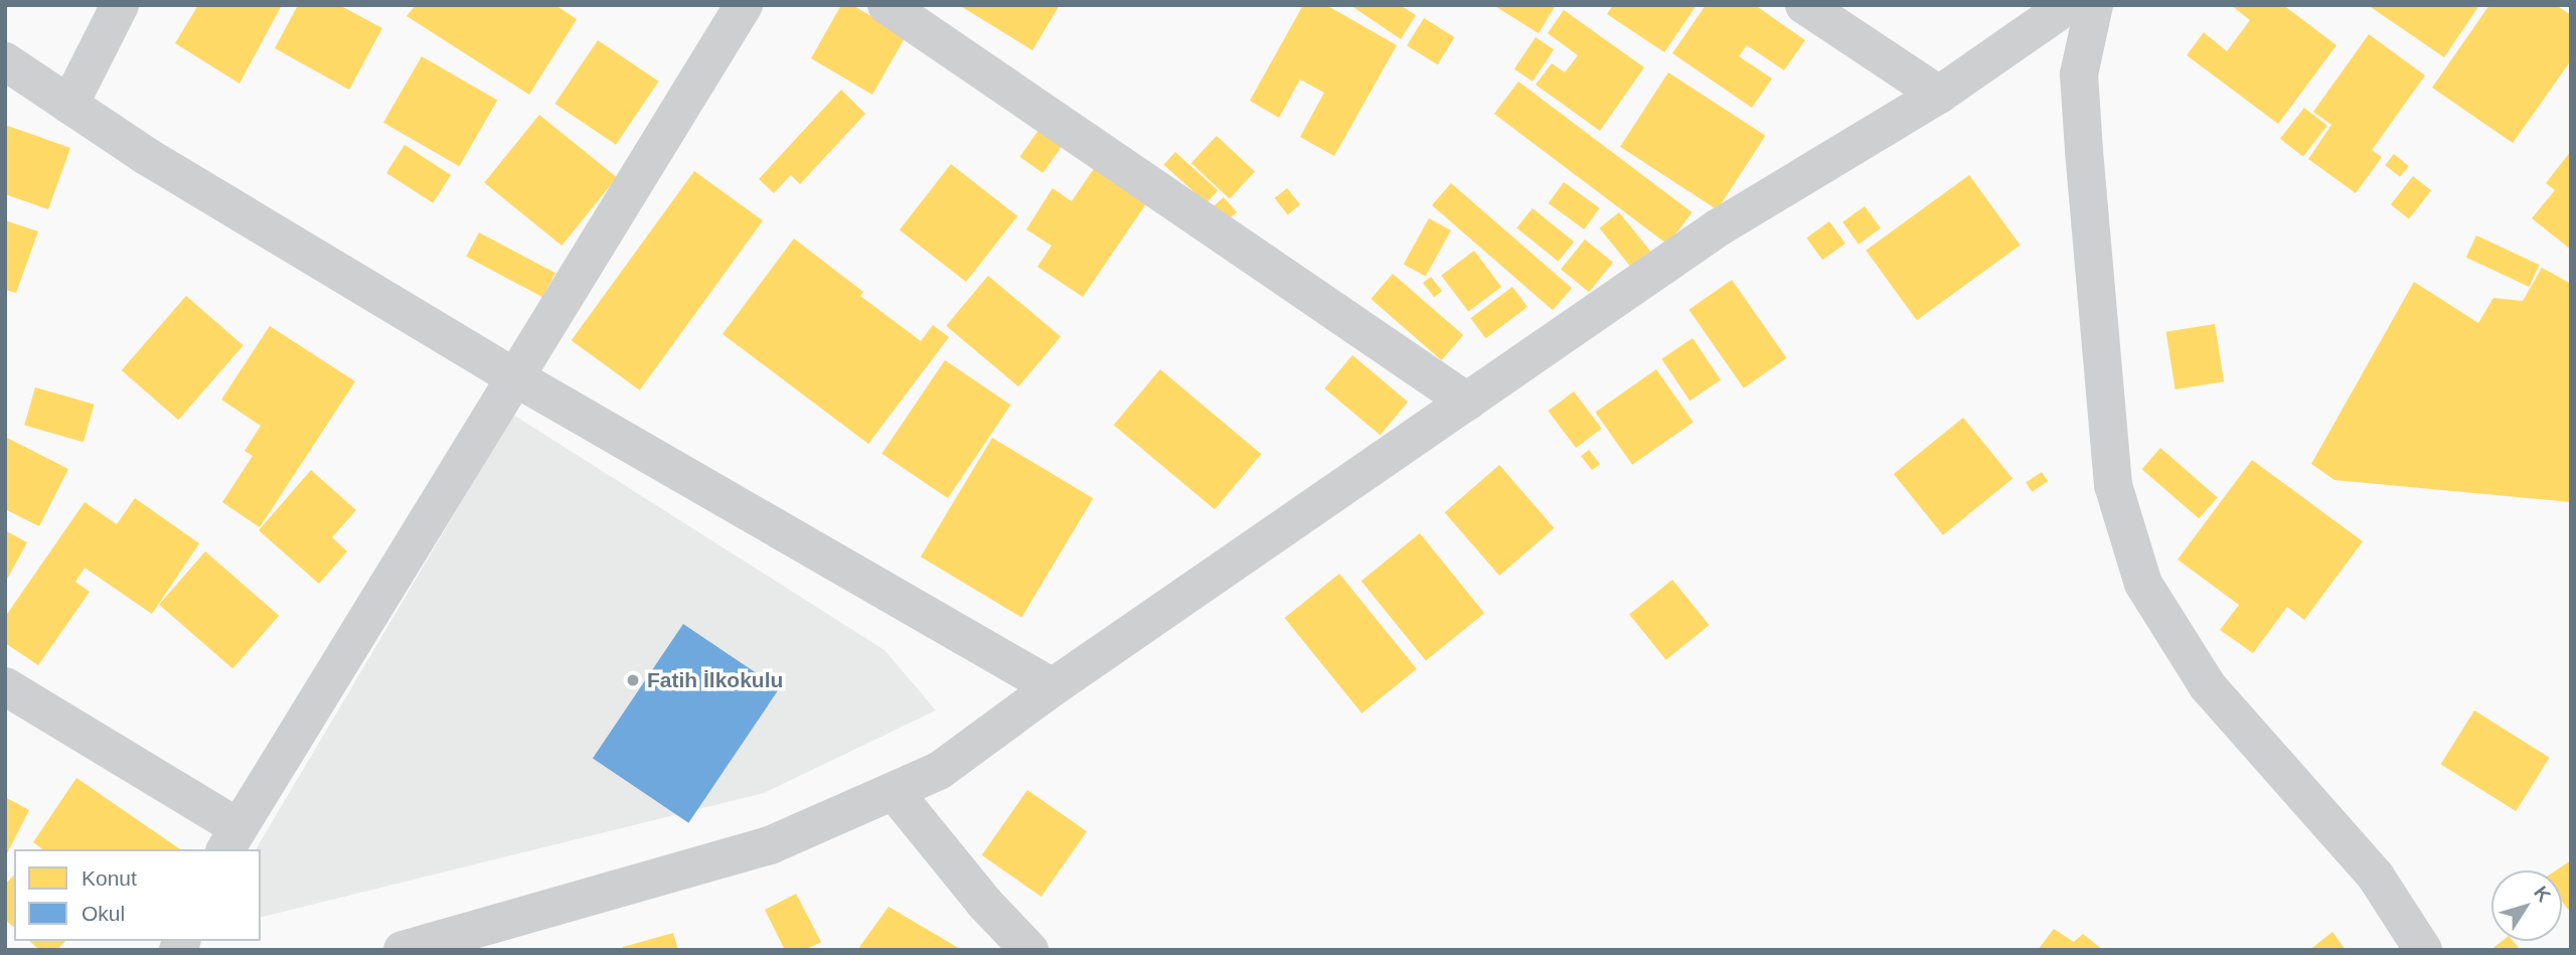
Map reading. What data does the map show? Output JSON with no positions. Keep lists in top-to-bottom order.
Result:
{
  "places": ["Fatih İlkokulu"],
  "legend": ["Konut", "Okul"],
  "north": "top right"
}
